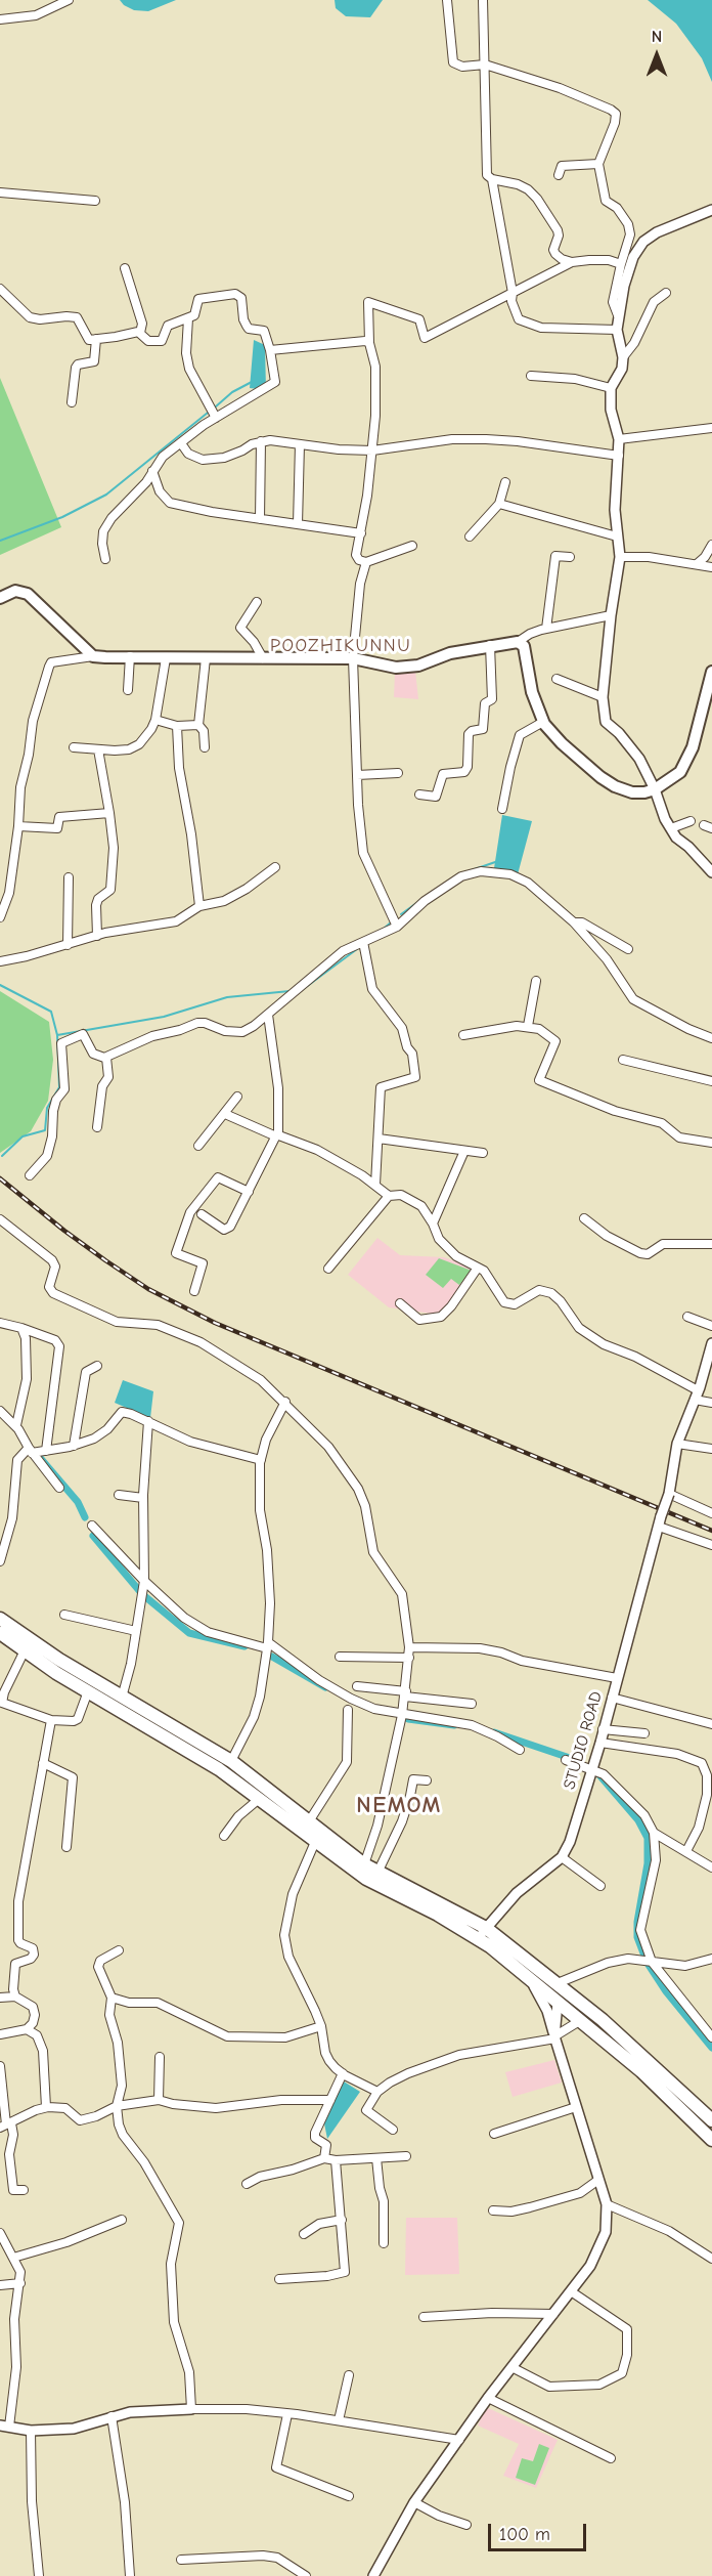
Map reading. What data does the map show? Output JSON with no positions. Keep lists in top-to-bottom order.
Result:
{
  "streets": {
    "street": ["STUDIO ROAD"]
  },
  "districts": ["POOZHIKUNNU", "NEMOM"],
  "scale_bar": "100 m",
  "north": "top"
}
